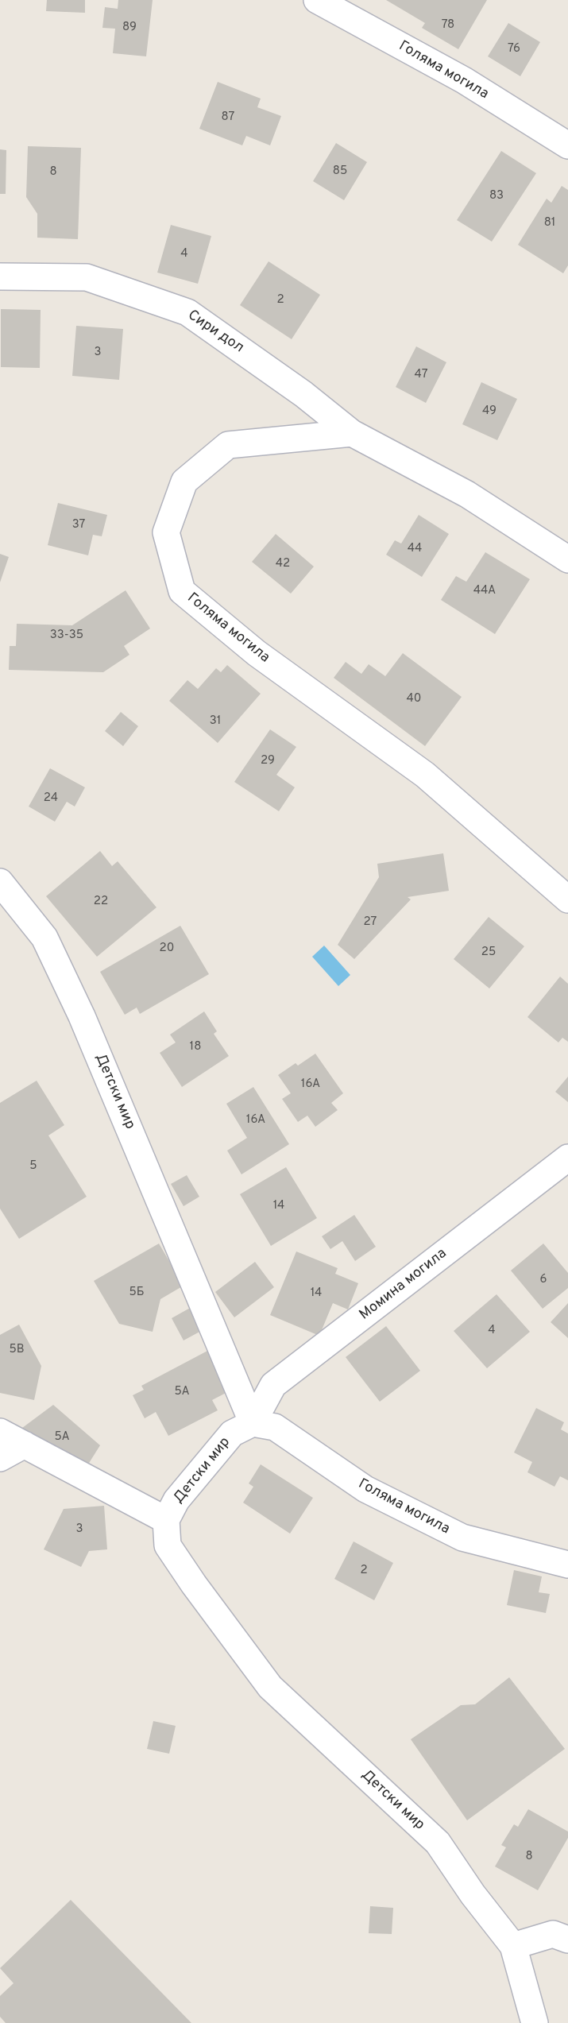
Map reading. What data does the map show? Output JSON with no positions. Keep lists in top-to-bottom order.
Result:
{
  "streets": {
    "street": [
      "Голяма могила",
      "Сири дол",
      "Детски мир",
      "Момина могила"
    ]
  },
  "crossings": [
    ["Голяма могила", "Сири дол"],
    ["Голяма могила", "Детски мир"],
    ["Голяма могила", "Момина могила"],
    ["Детски мир", "Момина могила"]
  ],
  "house_numbers": [
    "78",
    "89",
    "76",
    "87",
    "85",
    "8",
    "83",
    "81",
    "4",
    "2",
    "3",
    "47",
    "49",
    "37",
    "44",
    "42",
    "44А",
    "33-35",
    "40",
    "31",
    "29",
    "24",
    "22",
    "27",
    "20",
    "25",
    "18",
    "16А",
    "16А",
    "5",
    "14",
    "6",
    "5Б",
    "14",
    "4",
    "5В",
    "5А",
    "5А",
    "3",
    "2",
    "8"
  ]
}
